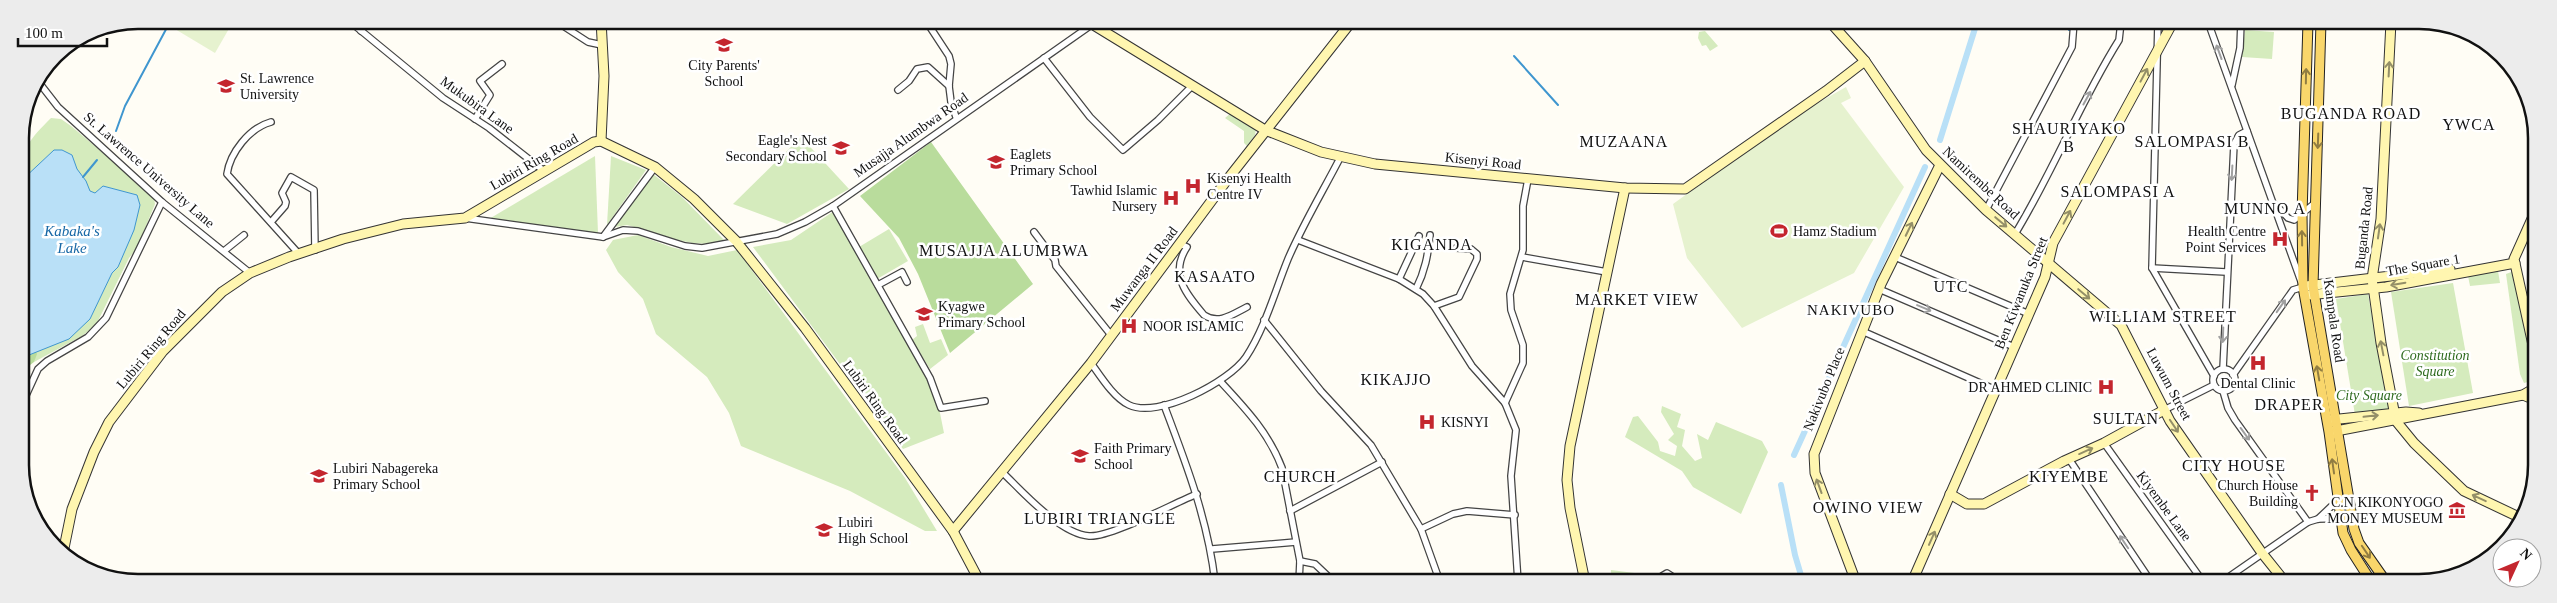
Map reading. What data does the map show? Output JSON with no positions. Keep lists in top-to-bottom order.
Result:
{
  "streets": {
    "main road": [
      "Kisenyi Road",
      "Lubiri Ring Road",
      "Namirembe Road",
      "Buganda Road",
      "The Square 1",
      "Muwanga II Road",
      "Ben Kiwanuka Street",
      "Kampala Road",
      "Luwum Street",
      "Nakivubo Place"
    ],
    "street": [
      "Mukubira Lane",
      "Musajja Alumbwa Road",
      "St. Lawrence University Lane",
      "Kiyembe Lane"
    ]
  },
  "crossings": [
    ["Mukubira Lane", "Lubiri Ring Road"],
    ["Musajja Alumbwa Road", "Lubiri Ring Road"],
    ["Kisenyi Road", "Namirembe Road"],
    ["Kisenyi Road", "Muwanga II Road"],
    ["Lubiri Ring Road", "St. Lawrence University Lane"],
    ["Lubiri Ring Road", "Muwanga II Road"],
    ["Namirembe Road", "Ben Kiwanuka Street"],
    ["Namirembe Road", "Luwum Street"],
    ["Namirembe Road", "Nakivubo Place"],
    ["Buganda Road", "The Square 1"],
    ["The Square 1", "Kampala Road"],
    ["Ben Kiwanuka Street", "Luwum Street"]
  ],
  "one_way": [
    "Buganda Road",
    "Ben Kiwanuka Street",
    "Luwum Street",
    "Nakivubo Place"
  ],
  "districts": [
    "BUGANDA ROAD",
    "YWCA",
    "SHAURIYAKO B",
    "MUZAANA",
    "SALOMPASI B",
    "SALOMPASI A",
    "MUNNO A",
    "KIGANDA",
    "MUSAJJA ALUMBWA",
    "KASAATO",
    "UTC",
    "MARKET VIEW",
    "NAKIVUBO",
    "WILLIAM STREET",
    "KIKAJJO",
    "DRAPER",
    "SULTAN",
    "CITY HOUSE",
    "CHURCH",
    "KIYEMBE",
    "OWINO VIEW",
    "LUBIRI TRIANGLE"
  ],
  "water": ["Kabaka's Lake"],
  "parks": ["Constitution Square", "City Square"],
  "places": {
    "school or university": [
      "City Parents' School",
      "St. Lawrence University",
      "Eagle's Nest Secondary School",
      "Eaglets Primary School",
      "Kyagwe Primary School",
      "Faith Primary School",
      "Lubiri Nabagereka Primary School",
      "Lubiri High School"
    ],
    "hospital": [
      "Kisenyi Health Centre IV",
      "Tawhid Islamic Nursery",
      "Health Centre Point Services",
      "NOOR ISLAMIC",
      "Dental Clinic",
      "DR AHMED CLINIC",
      "KISNYI"
    ],
    "sports": ["Hamz Stadium"],
    "church": ["Church House Building"],
    "museum": ["C.N KIKONYOGO MONEY MUSEUM"]
  },
  "scale_bar": "100 m",
  "north": "top right"
}
